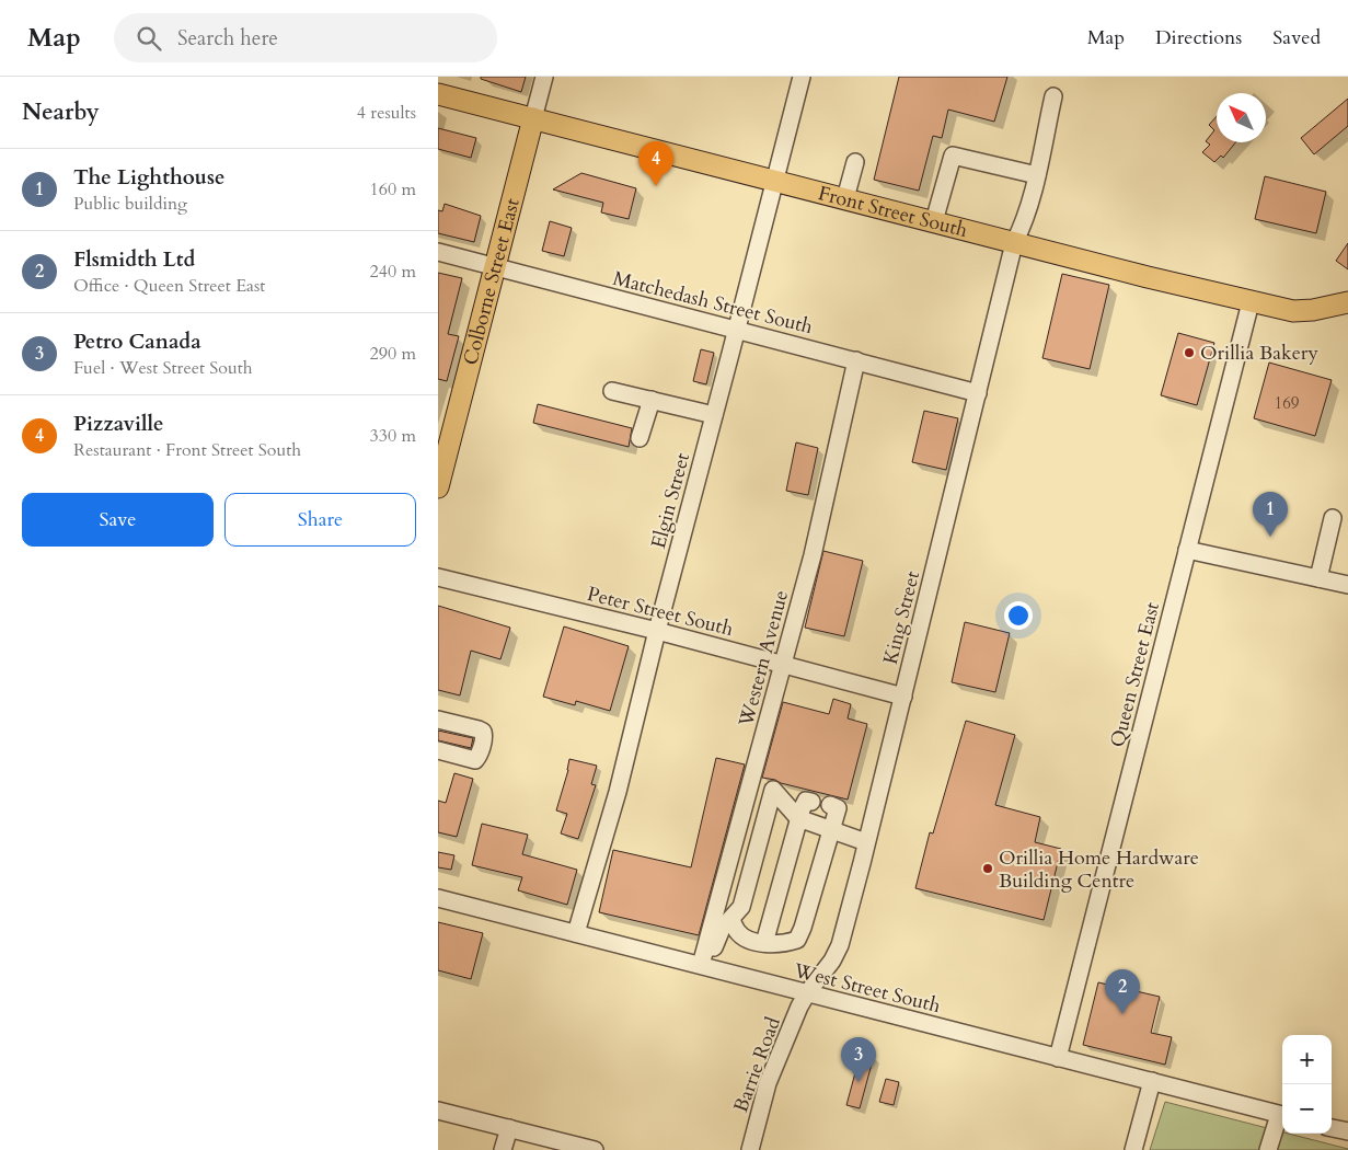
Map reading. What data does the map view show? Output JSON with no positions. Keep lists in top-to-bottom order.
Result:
{
  "streets": {
    "main road": ["Front Street South", "Colborne Street East"],
    "street": [
      "Matchedash Street South",
      "Elgin Street",
      "Peter Street South",
      "King Street",
      "Western Avenue",
      "Queen Street East",
      "West Street South",
      "Barrie Road"
    ]
  },
  "crossings": [
    ["Front Street South", "Colborne Street East"],
    ["Front Street South", "Elgin Street"],
    ["Front Street South", "King Street"],
    ["Front Street South", "Queen Street East"],
    ["Colborne Street East", "Matchedash Street South"],
    ["Matchedash Street South", "Elgin Street"],
    ["Matchedash Street South", "King Street"],
    ["Matchedash Street South", "Western Avenue"],
    ["Elgin Street", "Peter Street South"],
    ["Elgin Street", "West Street South"],
    ["Peter Street South", "King Street"],
    ["Peter Street South", "Western Avenue"],
    ["King Street", "West Street South"],
    ["King Street", "Barrie Road"],
    ["Western Avenue", "West Street South"],
    ["Queen Street East", "West Street South"],
    ["West Street South", "Barrie Road"]
  ],
  "places": ["Orillia Bakery", "Orillia Home Hardware Building Centre"],
  "house_numbers": ["169"],
  "north": "top left",
  "page": {
    "header": "Map",
    "search": "Search here",
    "nav": ["Map", "Directions", "Saved"],
    "heading": ["Nearby", "4 results"],
    "pins": [
      "4",
      "1",
      "2",
      "3"
    ],
    "list": [
      {
        "mark": "1",
        "name": "The Lighthouse",
        "note": "Public building",
        "value": "160 m"
      },
      {
        "mark": "2",
        "name": "Flsmidth Ltd",
        "note": "Office · Queen Street East",
        "value": "240 m"
      },
      {
        "mark": "3",
        "name": "Petro Canada",
        "note": "Fuel · West Street South",
        "value": "290 m"
      },
      {
        "mark": "4",
        "name": "Pizzaville",
        "note": "Restaurant · Front Street South",
        "value": "330 m"
      }
    ],
    "buttons": ["Save", "Share"],
    "map_buttons": ["+", "−"]
  }
}
